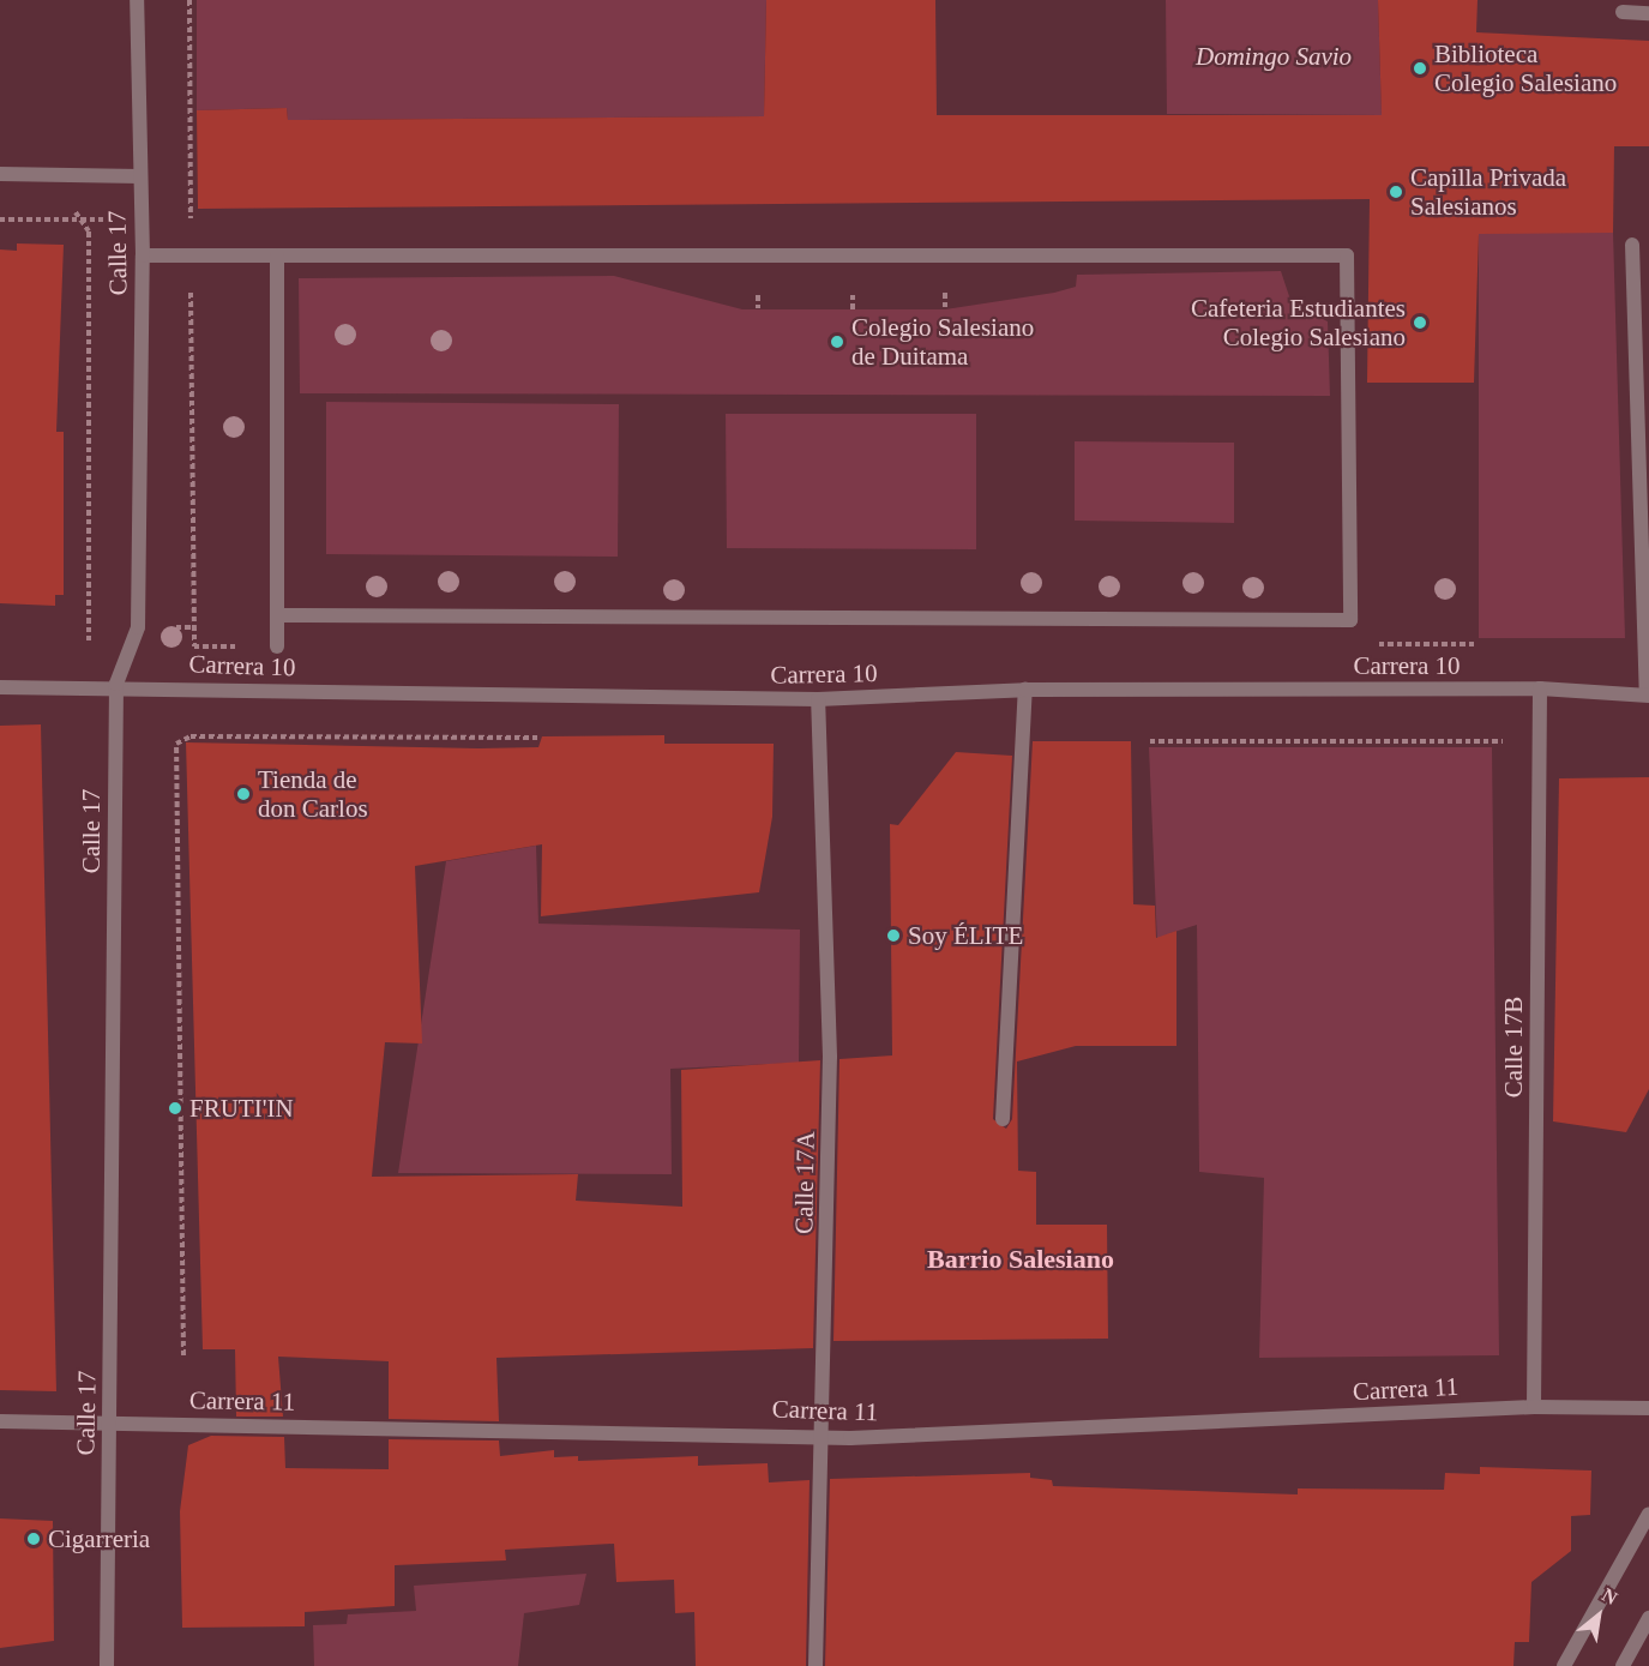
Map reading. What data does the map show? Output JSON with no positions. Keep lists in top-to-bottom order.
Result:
{
  "streets": {
    "street": [
      "Calle 17",
      "Carrera 10",
      "Calle 17B",
      "Calle 17A",
      "Carrera 11"
    ]
  },
  "crossings": [
    ["Calle 17", "Carrera 10"],
    ["Calle 17", "Carrera 11"],
    ["Carrera 10", "Calle 17B"],
    ["Carrera 10", "Calle 17A"],
    ["Calle 17B", "Carrera 11"],
    ["Calle 17A", "Carrera 11"]
  ],
  "districts": ["Barrio Salesiano"],
  "parks": ["Domingo Savio"],
  "places": [
    "Biblioteca Colegio Salesiano",
    "Capilla Privada Salesianos",
    "Cafeteria Estudiantes Colegio Salesiano",
    "Colegio Salesiano de Duitama",
    "Tienda de don Carlos",
    "Soy ÉLITE",
    "FRUTI'IN",
    "Cigarreria"
  ],
  "north": "top right"
}
